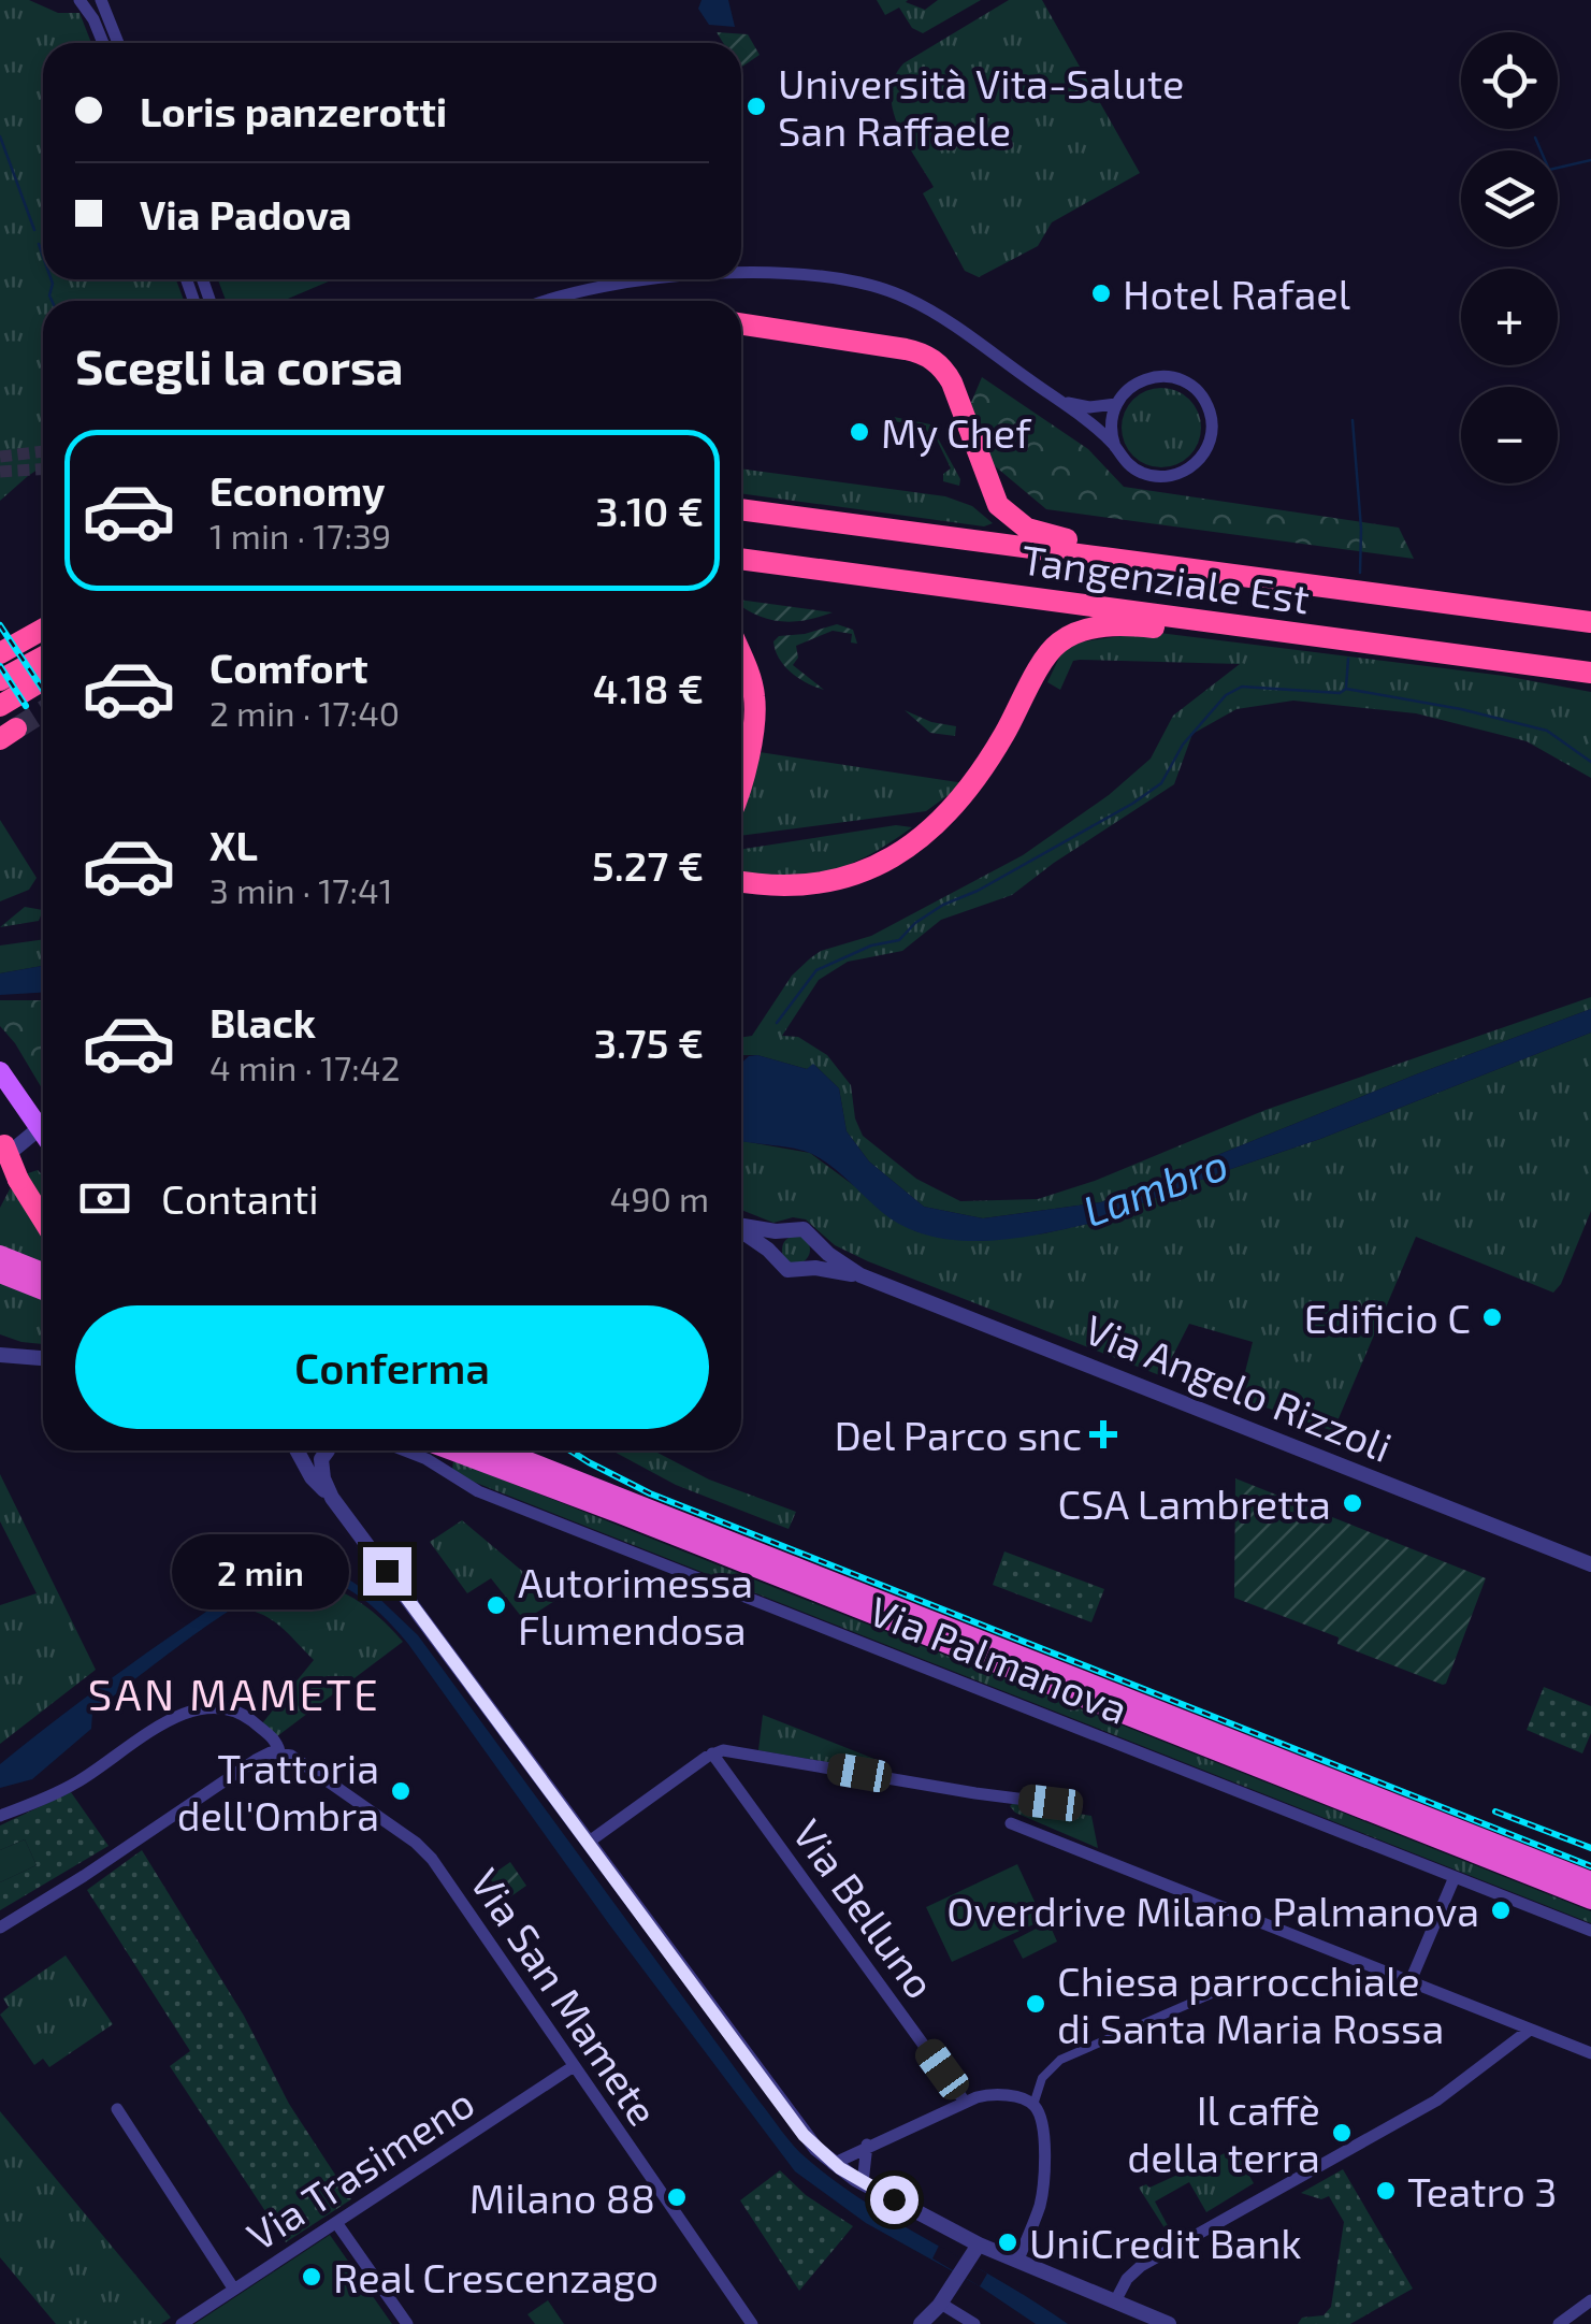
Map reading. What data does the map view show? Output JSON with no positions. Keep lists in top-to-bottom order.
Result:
{
  "streets": {
    "highway": ["Tangenziale Est", "Via Palmanova"],
    "street": [
      "Via Angelo Rizzoli",
      "Via Belluno",
      "Via San Mamete",
      "Via Trasimeno"
    ]
  },
  "crossings": [
    ["Via San Mamete", "Via Trasimeno"]
  ],
  "districts": ["SAN MAMETE"],
  "water": ["Lambro"],
  "places": {
    "other": [
      "Università Vita-Salute San Raffaele",
      "Hotel Rafael",
      "My Chef",
      "Edificio C",
      "CSA Lambretta",
      "Autorimessa Flumendosa",
      "Trattoria dell'Ombra",
      "Overdrive Milano Palmanova",
      "Chiesa parrocchiale di Santa Maria Rossa",
      "Il caffè della terra",
      "Teatro 3",
      "Milano 88",
      "UniCredit Bank",
      "Real Crescenzago"
    ],
    "health": ["Del Parco snc"]
  },
  "page": {
    "map_buttons": ["+", "−"],
    "banner": ["Loris panzerotti", "Via Padova"],
    "heading": "Scegli la corsa",
    "list": [
      {
        "name": "Economy",
        "note": "1 min · 17:39",
        "value": "3.10 €"
      },
      {
        "name": "Comfort",
        "note": "2 min · 17:40",
        "value": "4.18 €"
      },
      {
        "name": "XL",
        "note": "3 min · 17:41",
        "value": "5.27 €"
      },
      {
        "name": "Black",
        "note": "4 min · 17:42",
        "value": "3.75 €"
      }
    ],
    "pay": ["Contanti", "490 m"],
    "buttons": "Conferma",
    "bubble": "2 min"
  }
}
